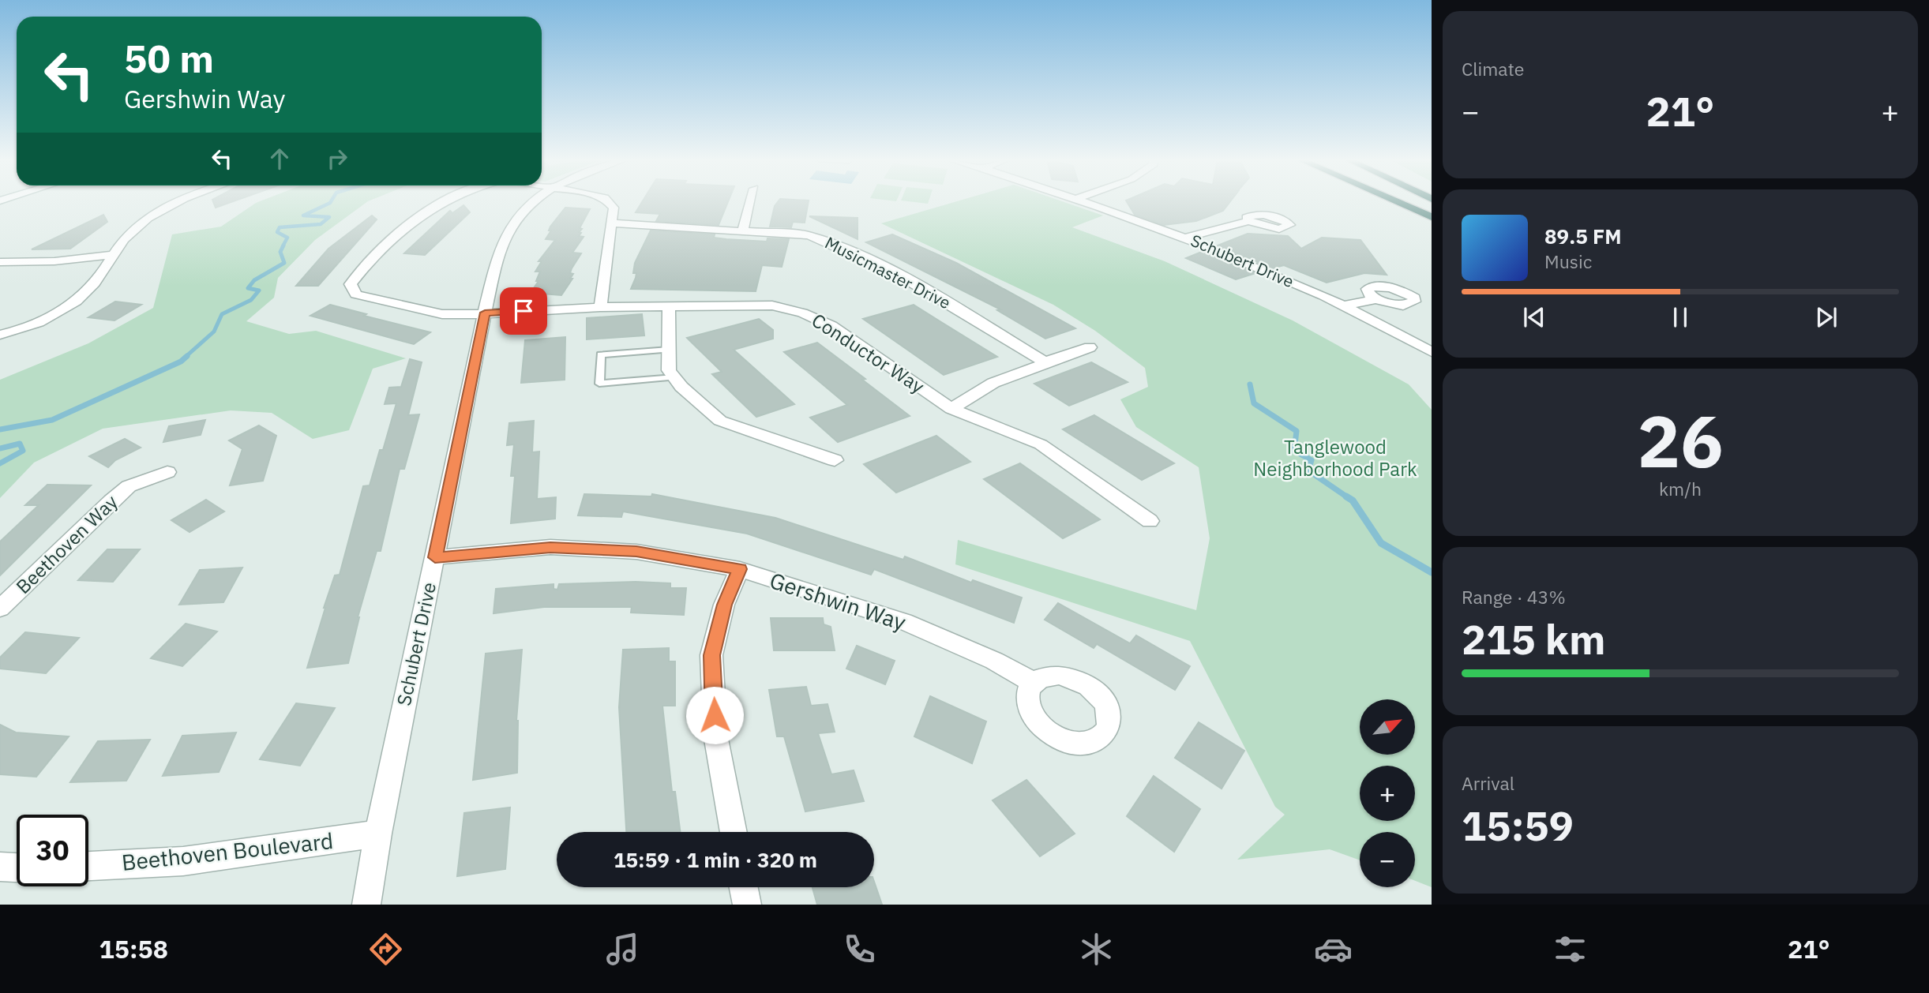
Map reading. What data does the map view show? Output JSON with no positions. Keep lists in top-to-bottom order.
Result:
{
  "streets": {
    "street": [
      "Schubert Drive",
      "Musicmaster Drive",
      "Conductor Way",
      "Beethoven Way",
      "Gershwin Way",
      "Beethoven Boulevard"
    ]
  },
  "crossings": [
    ["Schubert Drive", "Conductor Way"],
    ["Schubert Drive", "Gershwin Way"],
    ["Schubert Drive", "Beethoven Boulevard"]
  ],
  "parks": ["Tanglewood Neighborhood Park"],
  "north": "top right",
  "page": {
    "tile": [
      "Climate",
      ["26", "km/h"],
      ["Range · 43%", "215 km"],
      ["Arrival", "15:59"]
    ],
    "turn": ["50 m", "Gershwin Way"],
    "heat": ["−", "21°", "+"],
    "song": ["89.5 FM", "Music"],
    "map_buttons": ["+", "−"],
    "limit": "30",
    "trip": "15:59 · 1 min · 320 m",
    "tabs": ["15:58", "21°"]
  }
}
